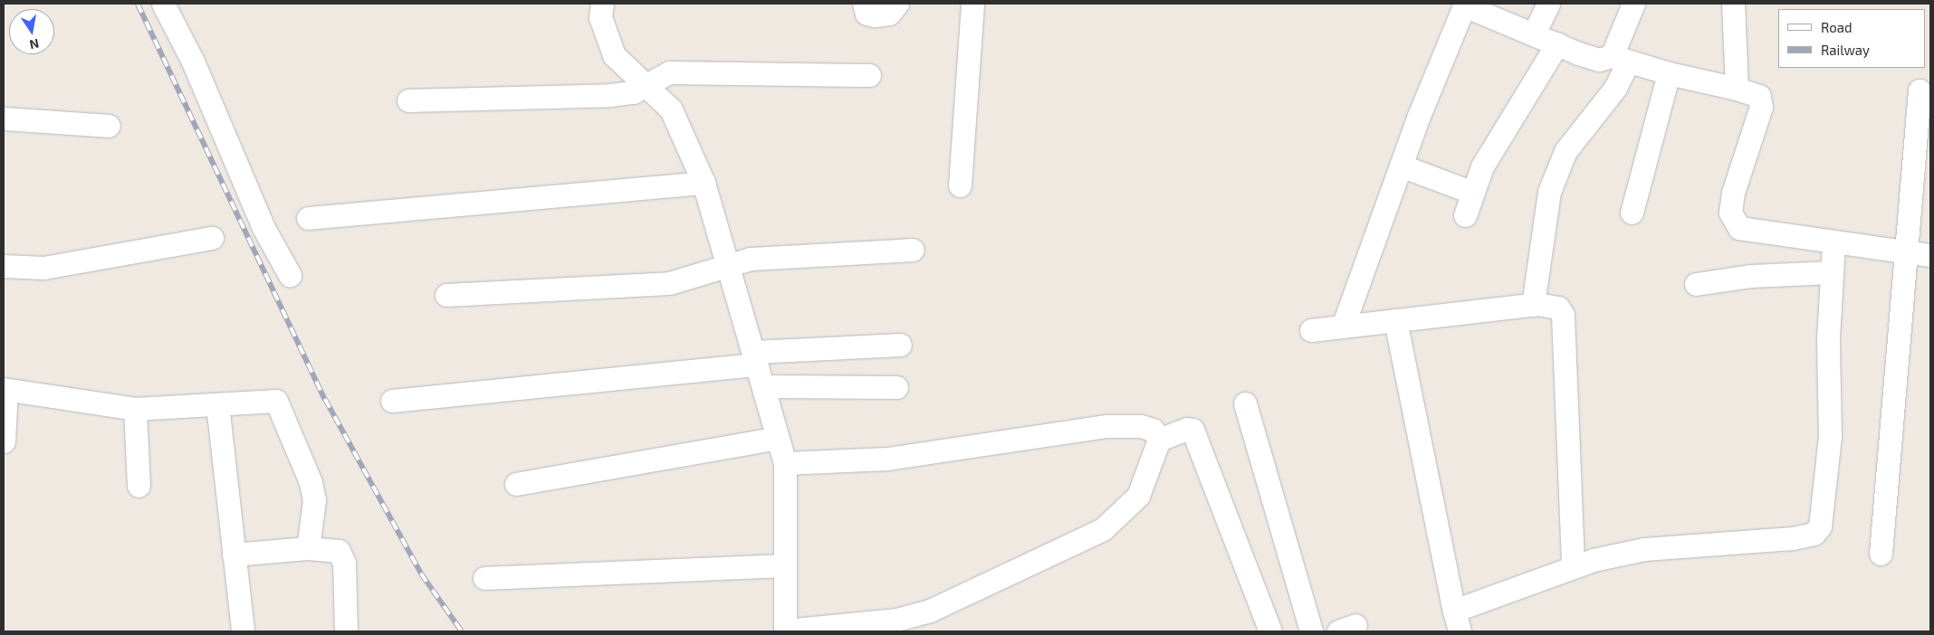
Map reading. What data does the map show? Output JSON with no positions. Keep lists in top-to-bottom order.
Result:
{
  "legend": ["Road", "Railway"],
  "north": "bottom"
}
